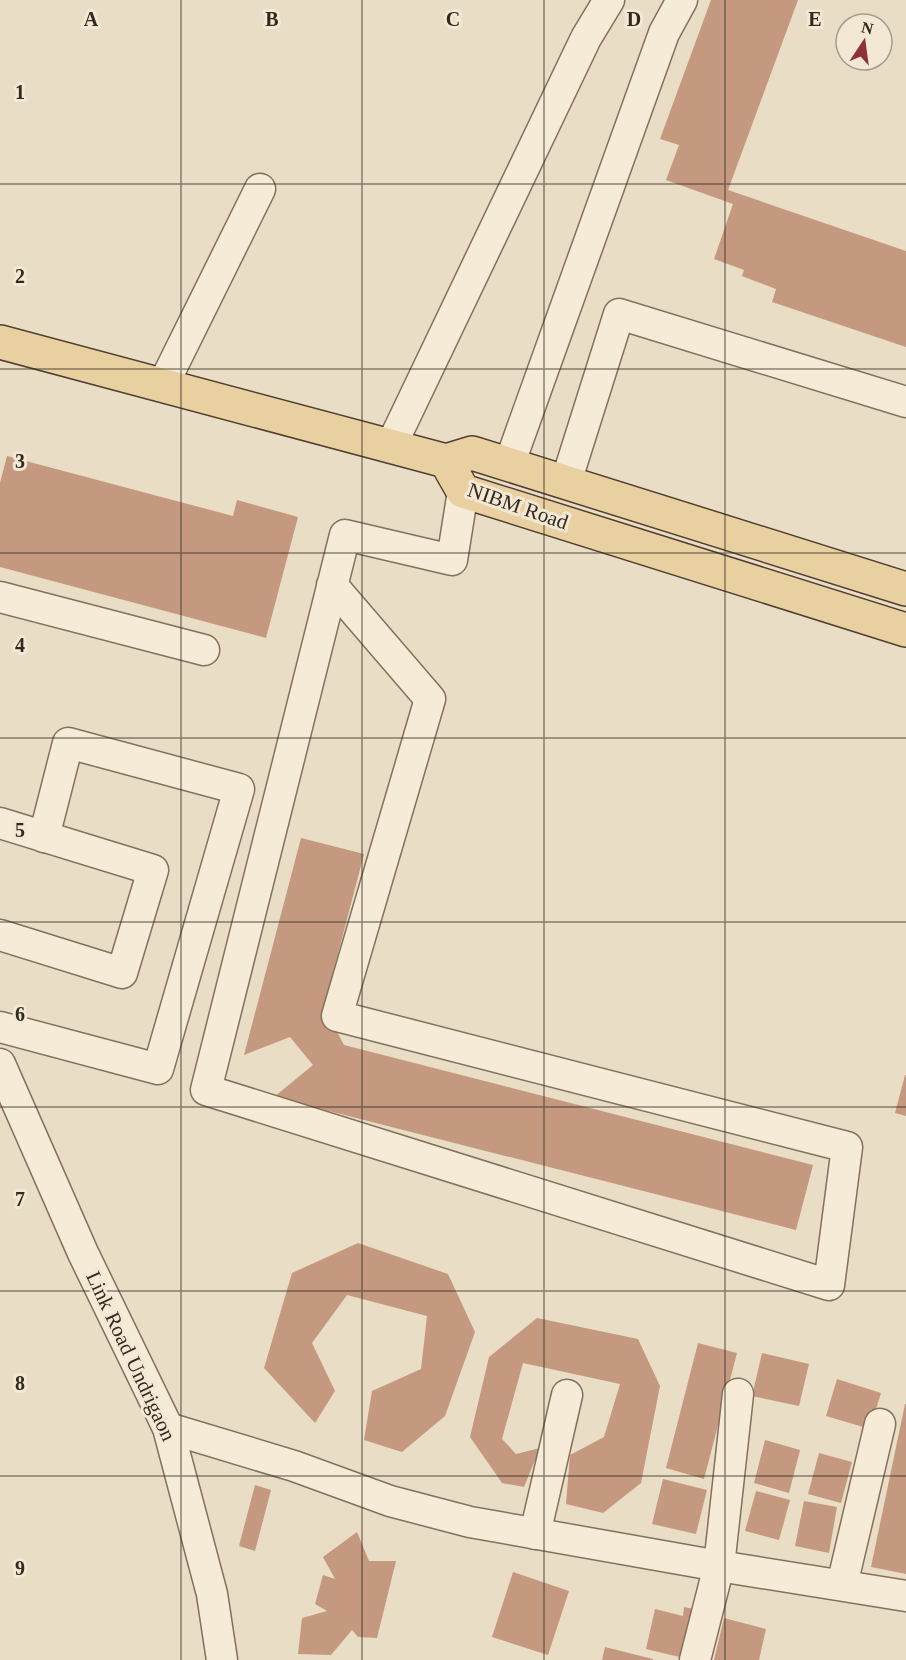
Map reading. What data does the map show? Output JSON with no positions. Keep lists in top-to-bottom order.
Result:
{
  "streets": {
    "main road": ["NIBM Road"],
    "street": ["Link Road Undrigaon"]
  },
  "north": "top",
  "grid": {
    "columns": [
      "A",
      "B",
      "C",
      "D",
      "E"
    ],
    "rows": [
      "1",
      "2",
      "3",
      "4",
      "5",
      "6",
      "7",
      "8",
      "9"
    ]
  }
}
